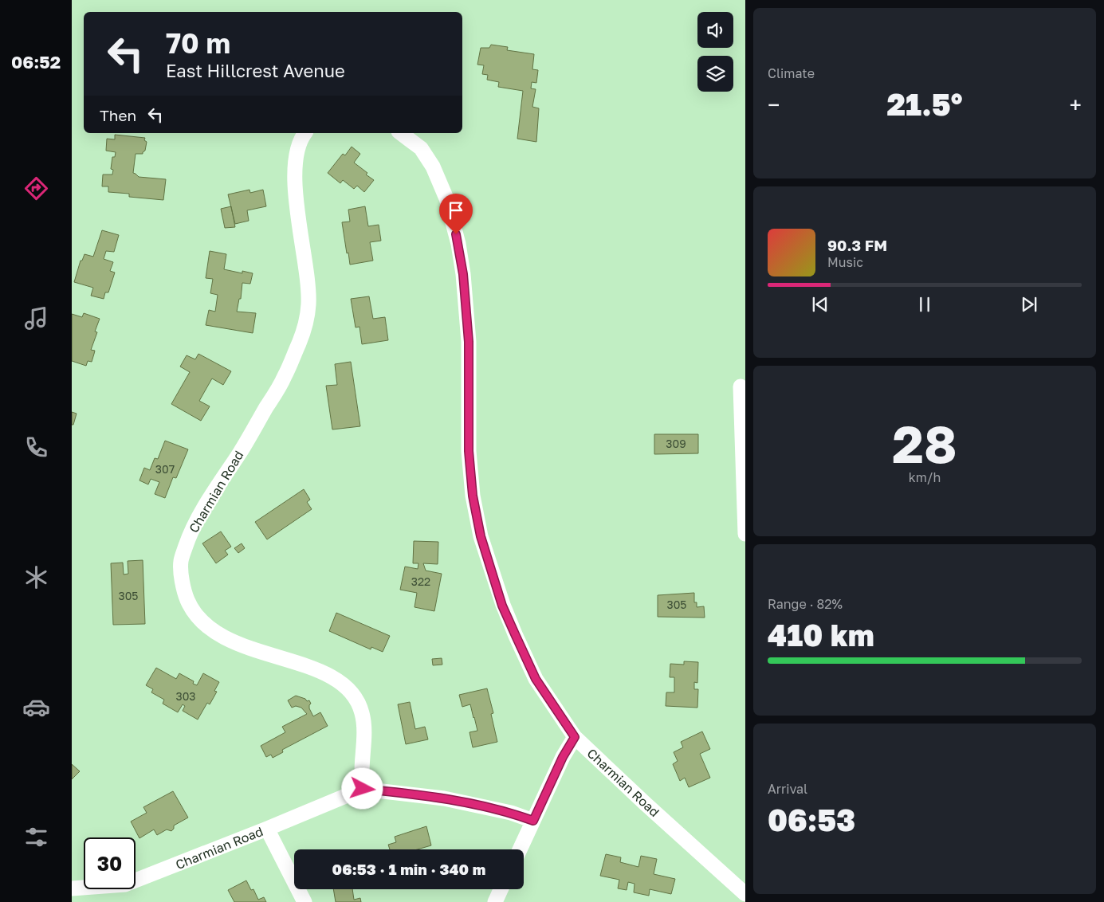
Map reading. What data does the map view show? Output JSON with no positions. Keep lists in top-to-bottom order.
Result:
{
  "streets": {
    "street": ["Charmian Road"]
  },
  "house_numbers": [
    "309",
    "307",
    "322",
    "305",
    "305",
    "303"
  ],
  "page": {
    "tabs": "06:52",
    "tile": [
      "Climate",
      ["28", "km/h"],
      ["Range · 82%", "410 km"],
      ["Arrival", "06:53"]
    ],
    "turn": ["70 m", "East Hillcrest Avenue"],
    "heat": ["−", "21.5°", "+"],
    "then": "Then",
    "song": ["90.3 FM", "Music"],
    "limit": "30",
    "trip": "06:53 · 1 min · 340 m"
  }
}
